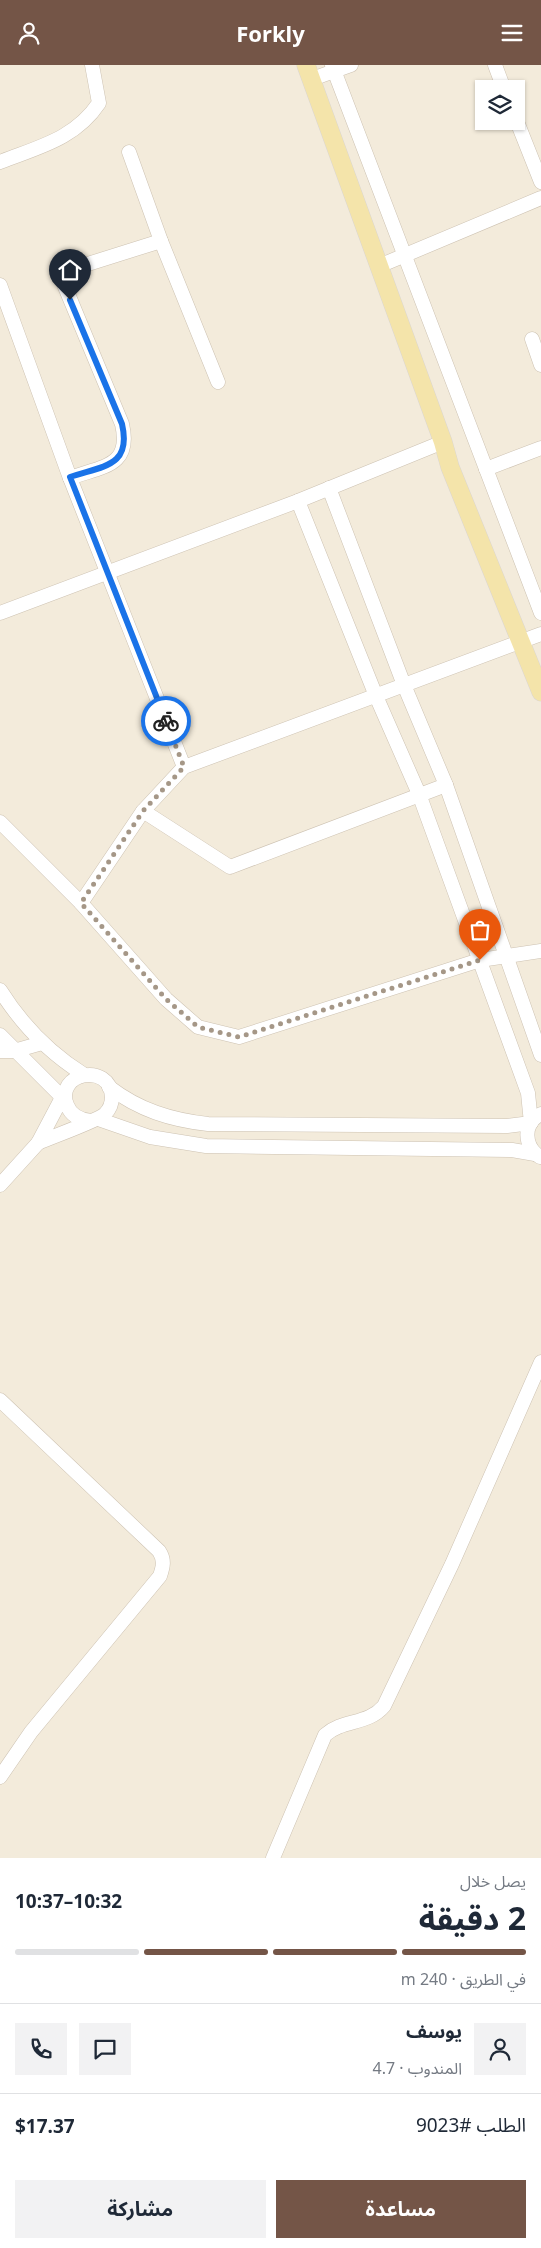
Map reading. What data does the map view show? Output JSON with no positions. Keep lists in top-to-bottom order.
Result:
{
  "page": {
    "header": "Forkly",
    "heading": ["2 دقيقة", "يصل خلال", "10:32–10:37"],
    "panel": [
      "يوسف",
      "المندوب · 4.7",
      "الطلب #9023",
      "$17.37"
    ],
    "bar": "في الطريق · 240 m",
    "buttons": ["مساعدة", "مشاركة"]
  }
}
